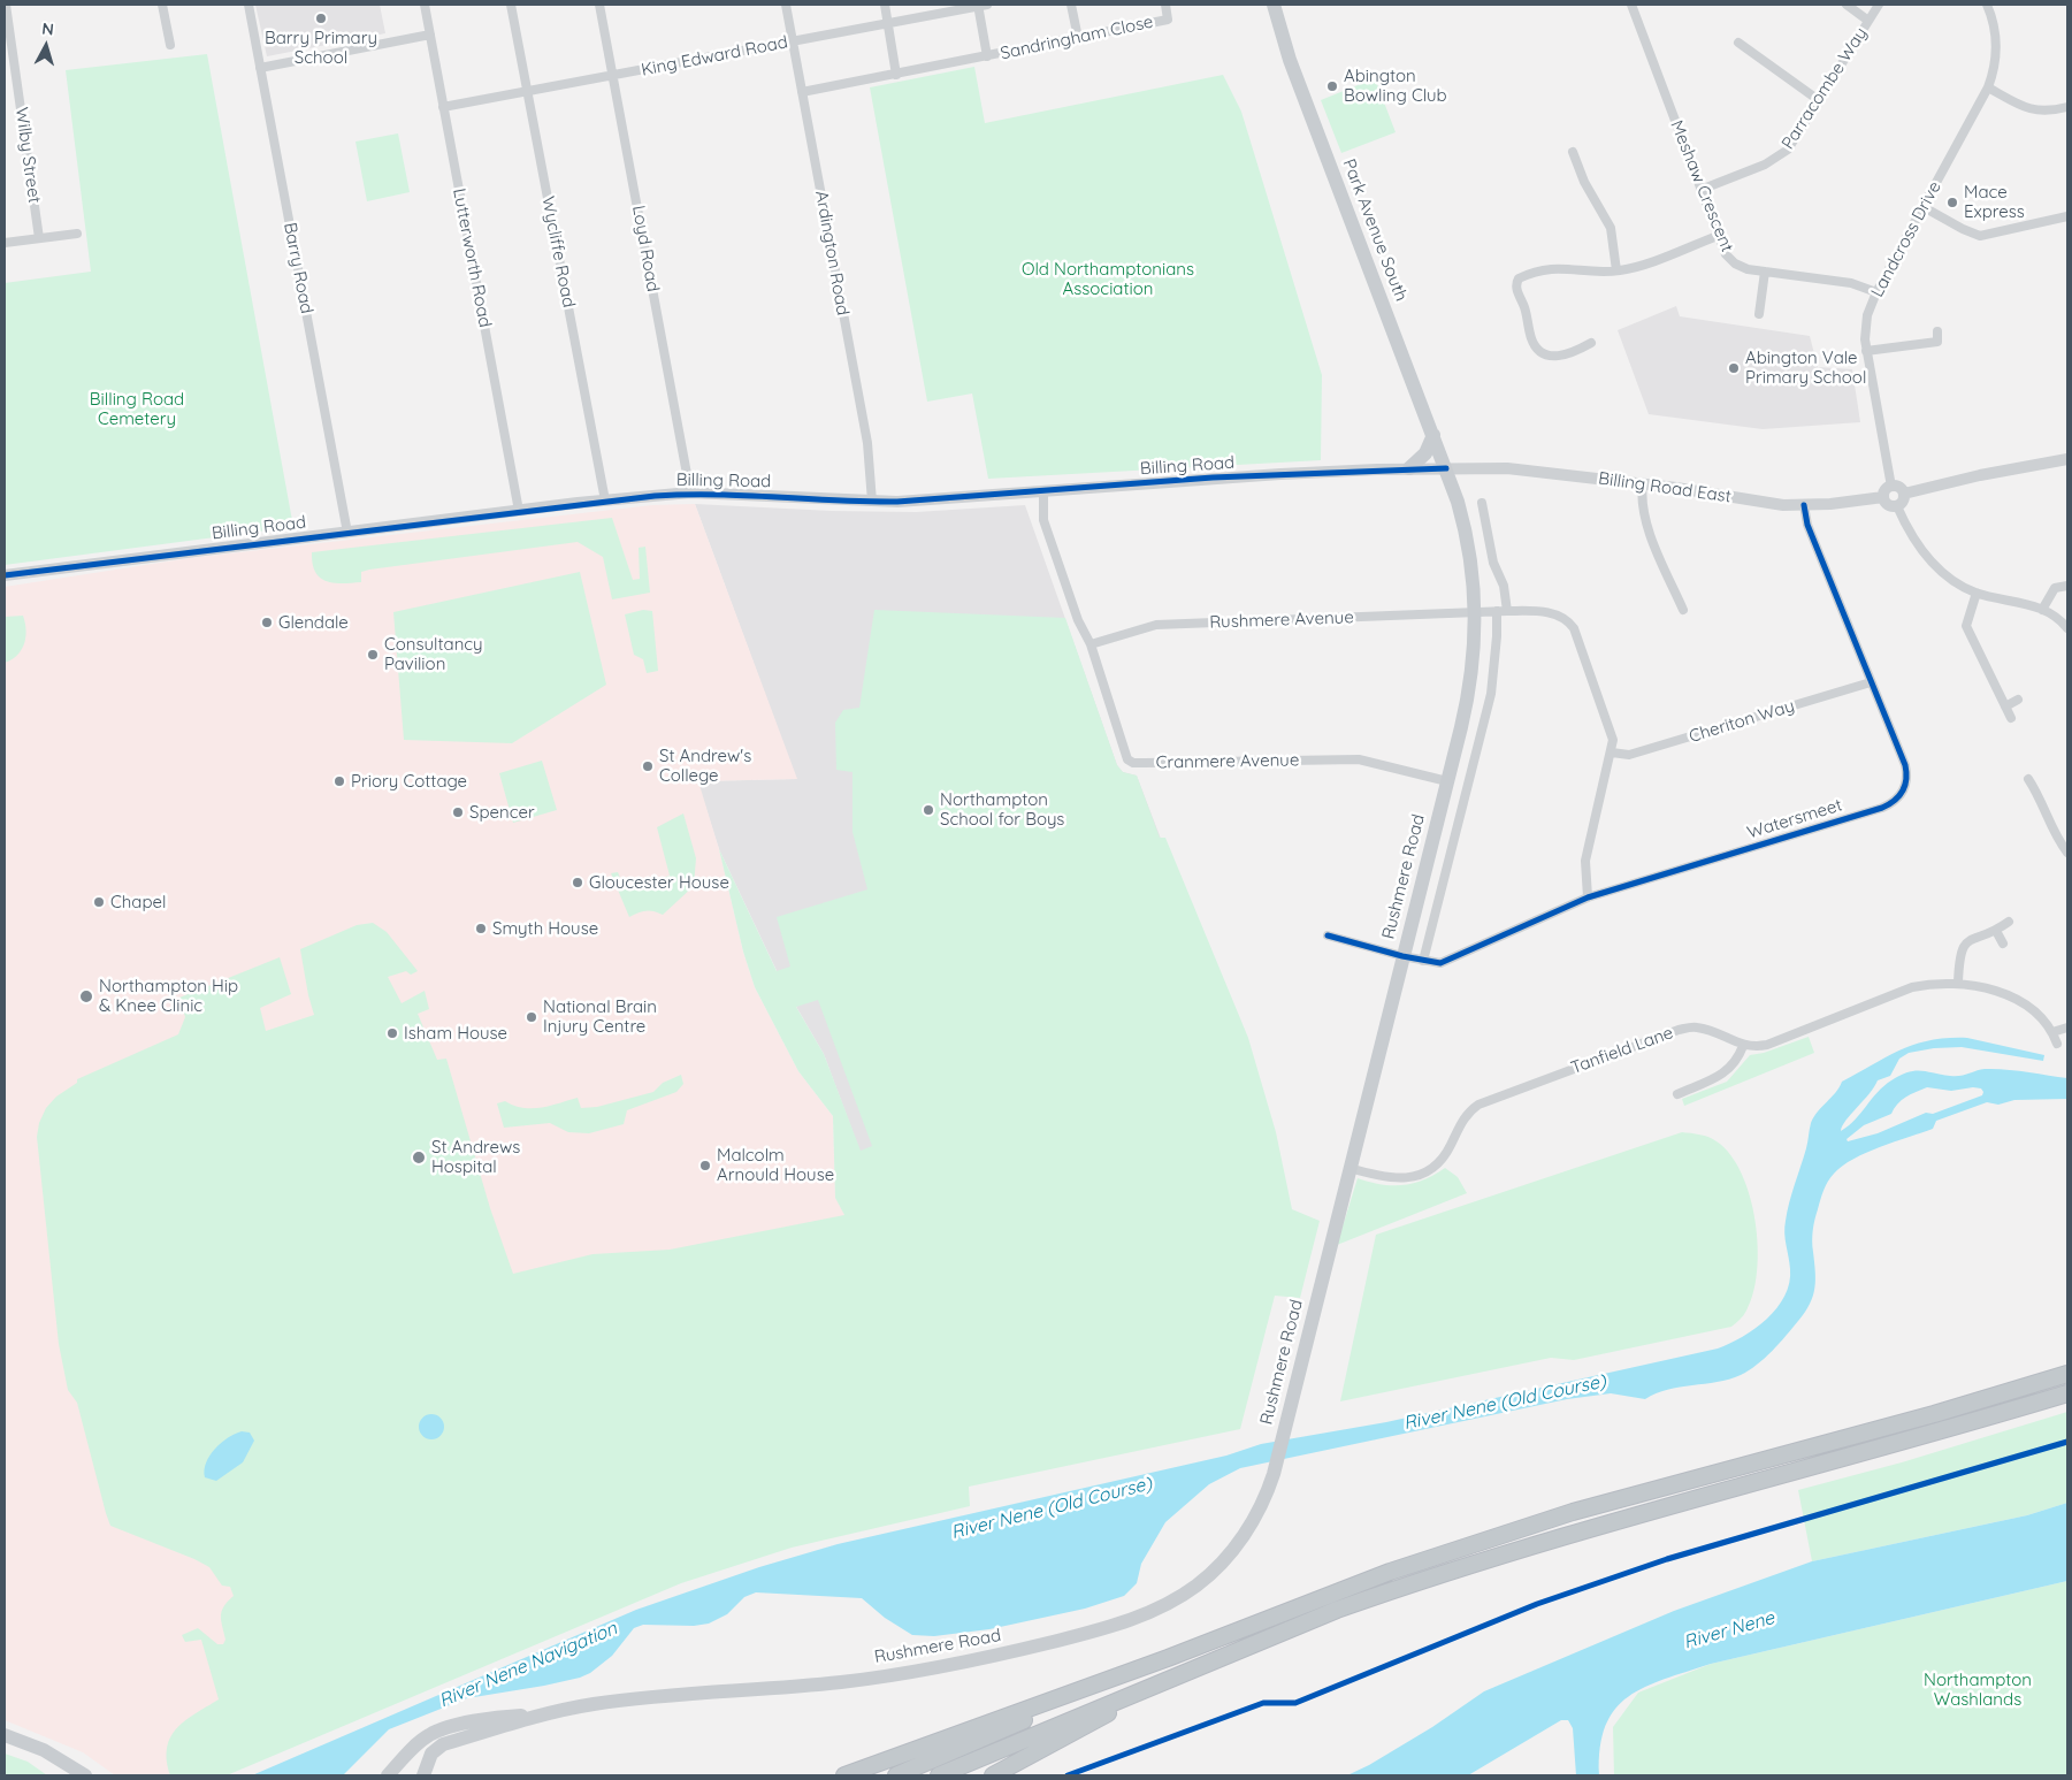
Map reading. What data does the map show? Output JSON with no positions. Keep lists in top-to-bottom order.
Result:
{
  "streets": {
    "main road": ["Park Avenue South", "Rushmere Road"],
    "street": [
      "Sandringham Close",
      "King Edward Road",
      "Parracombe Way",
      "Wilby Street",
      "Meshaw Crescent",
      "Landcross Drive",
      "Loyd Road",
      "Wycliffe Road",
      "Ardington Road",
      "Lutterworth Road",
      "Barry Road",
      "Billing Road",
      "Billing Road East",
      "Rushmere Avenue",
      "Cheriton Way",
      "Cranmere Avenue",
      "Watersmeet",
      "Tanfield Lane"
    ]
  },
  "crossings": [
    ["Sandringham Close", "Ardington Road"],
    ["King Edward Road", "Loyd Road"],
    ["King Edward Road", "Wycliffe Road"],
    ["King Edward Road", "Ardington Road"],
    ["King Edward Road", "Lutterworth Road"],
    ["Parracombe Way", "Meshaw Crescent"],
    ["Meshaw Crescent", "Landcross Drive"],
    ["Park Avenue South", "Billing Road"],
    ["Park Avenue South", "Billing Road East"],
    ["Park Avenue South", "Rushmere Road"],
    ["Landcross Drive", "Billing Road East"],
    ["Loyd Road", "Billing Road"],
    ["Wycliffe Road", "Billing Road"],
    ["Ardington Road", "Billing Road"],
    ["Lutterworth Road", "Billing Road"],
    ["Barry Road", "Billing Road"],
    ["Billing Road", "Billing Road East"],
    ["Billing Road", "Cranmere Avenue"],
    ["Billing Road", "Rushmere Road"],
    ["Billing Road East", "Watersmeet"],
    ["Billing Road East", "Rushmere Road"],
    ["Rushmere Avenue", "Cheriton Way"],
    ["Rushmere Avenue", "Cranmere Avenue"],
    ["Rushmere Avenue", "Rushmere Road"],
    ["Cheriton Way", "Watersmeet"],
    ["Cranmere Avenue", "Rushmere Road"],
    ["Watersmeet", "Rushmere Road"],
    ["Rushmere Road", "Tanfield Lane"]
  ],
  "water": ["River Nene (Old Course)", "River Nene", "River Nene Navigation"],
  "parks": ["Old Northamptonians Association", "Billing Road Cemetery", "Northampton Washlands"],
  "places": [
    "Barry Primary School",
    "Abington Bowling Club",
    "Mace Express",
    "Abington Vale Primary School",
    "Glendale",
    "Consultancy Pavilion",
    "St Andrew's College",
    "Priory Cottage",
    "Northampton School for Boys",
    "Spencer",
    "Gloucester House",
    "Chapel",
    "Smyth House",
    "Northampton Hip & Knee Clinic",
    "National Brain Injury Centre",
    "Isham House",
    "St Andrews Hospital",
    "Malcolm Arnould House"
  ],
  "north": "top"
}
